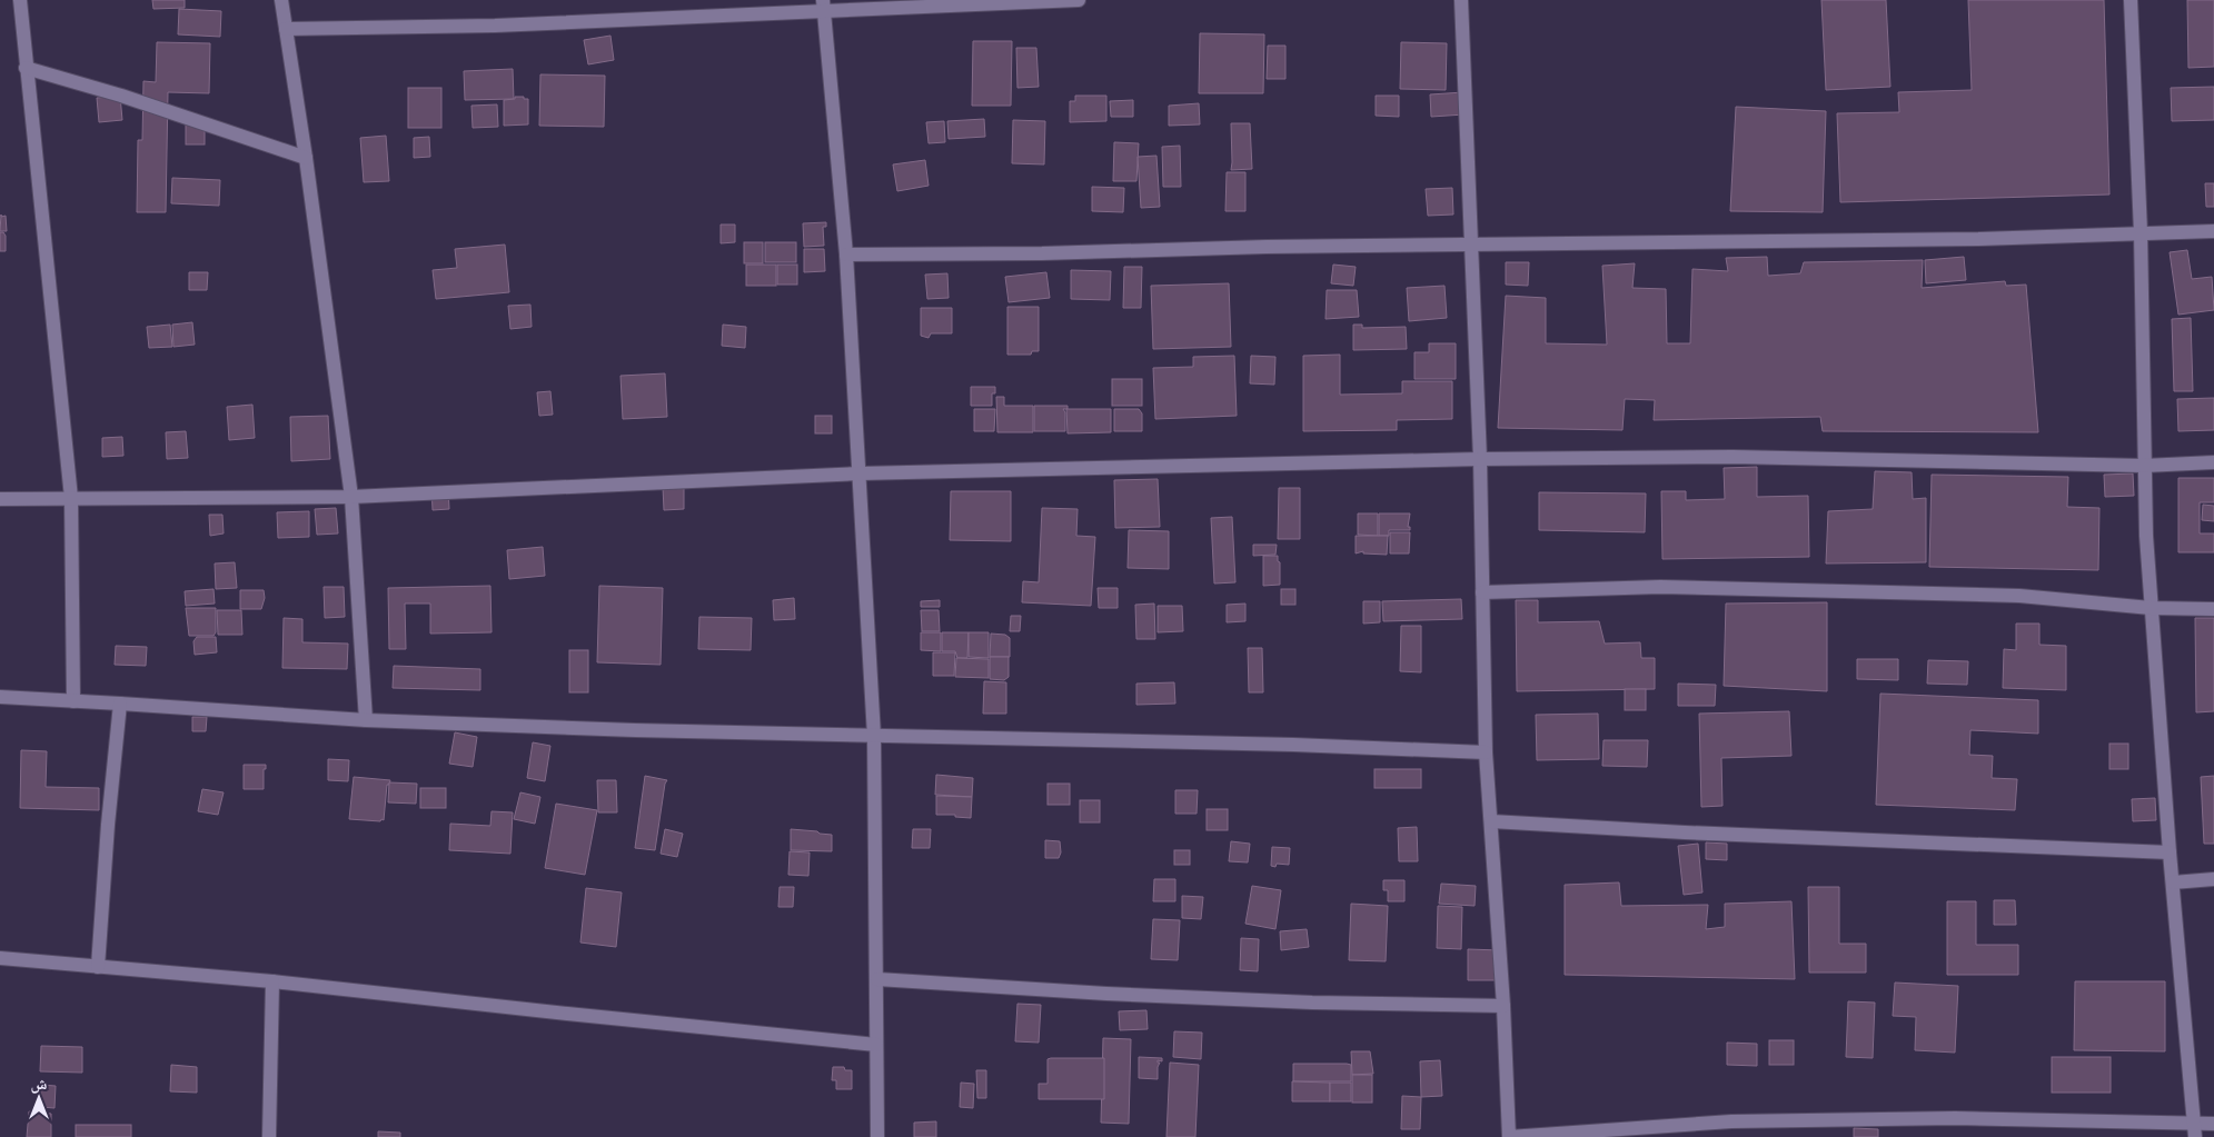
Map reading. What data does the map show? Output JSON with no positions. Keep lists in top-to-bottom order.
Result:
{
  "north": "top"
}
